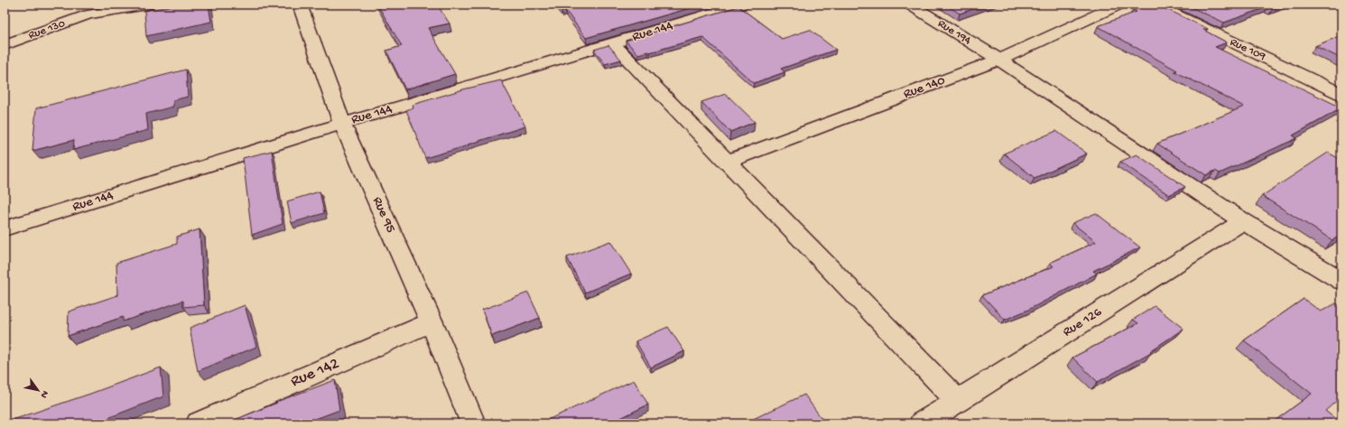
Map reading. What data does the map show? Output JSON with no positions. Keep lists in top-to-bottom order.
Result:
{
  "streets": {
    "street": [
      "Rue 130",
      "Rue 144",
      "Rue 194",
      "Rue 109",
      "Rue 140",
      "Rue 95",
      "Rue 126",
      "Rue 142"
    ]
  },
  "crossings": [
    ["Rue 144", "Rue 95"],
    ["Rue 194", "Rue 140"],
    ["Rue 194", "Rue 126"],
    ["Rue 95", "Rue 142"]
  ],
  "north": "bottom right"
}
